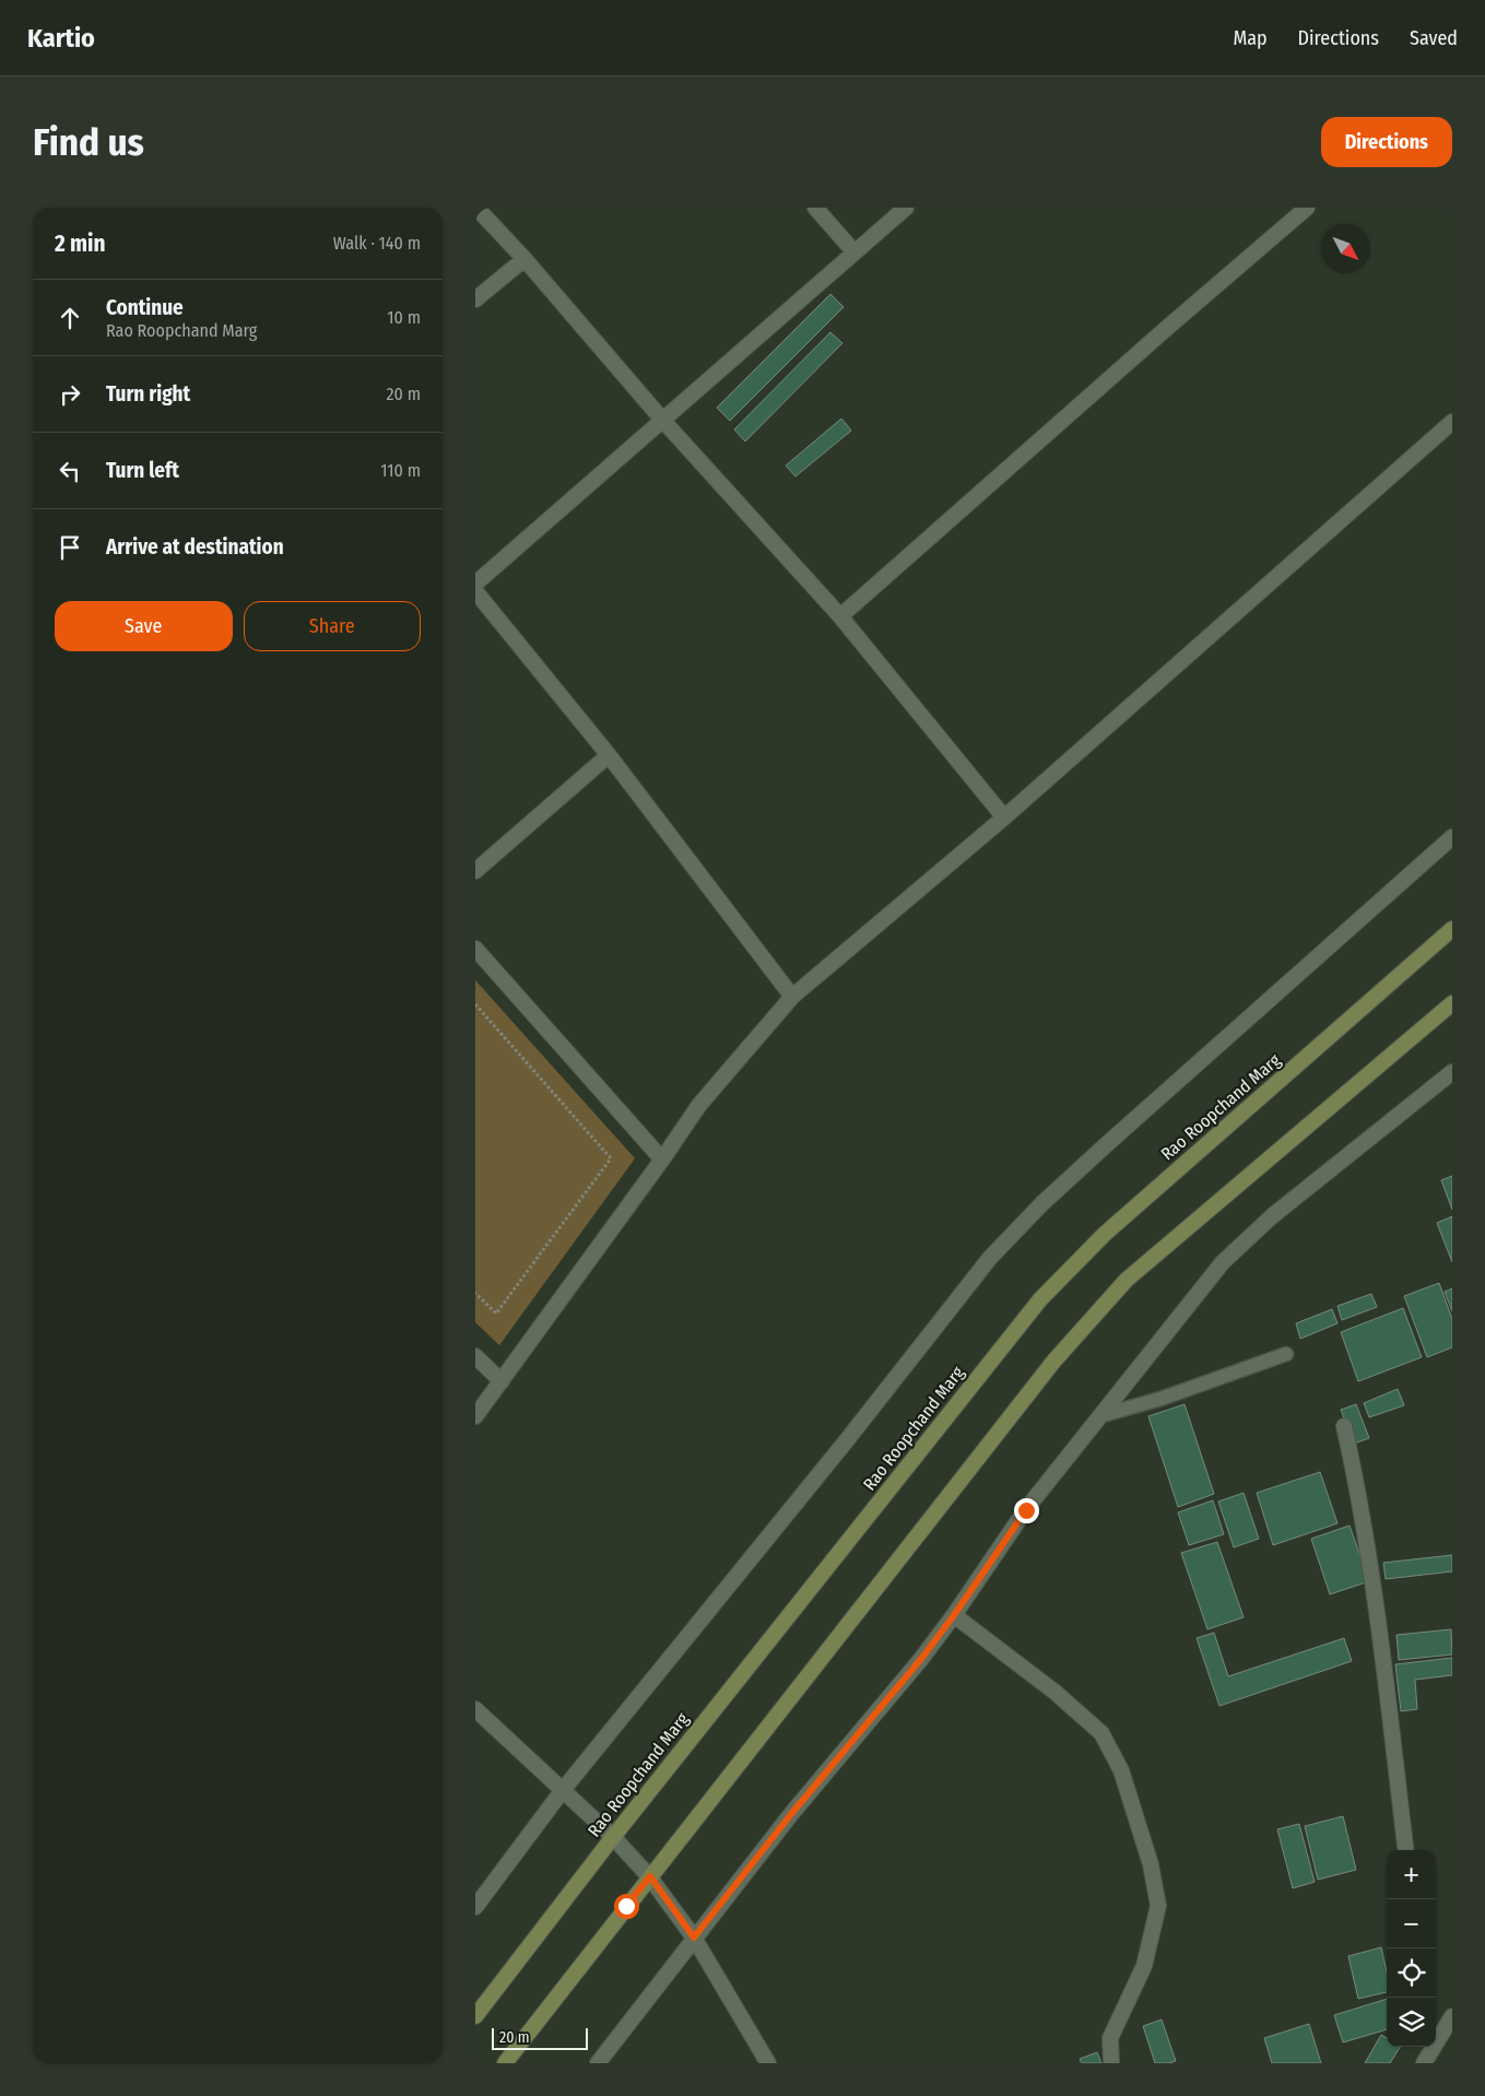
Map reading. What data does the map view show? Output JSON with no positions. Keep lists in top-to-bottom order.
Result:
{
  "streets": {
    "main road": ["Rao Roopchand Marg"]
  },
  "scale_bar": "20 m",
  "north": "bottom right",
  "page": {
    "header": "Kartio",
    "nav": ["Map", "Directions", "Saved"],
    "buttons": [
      "Directions",
      ["Save", "Share"]
    ],
    "title": "Find us",
    "heading": ["2 min", "Walk · 140 m"],
    "list": [
      ["Continue", "Rao Roopchand Marg", "10 m"],
      ["Turn right", "20 m"],
      ["Turn left", "110 m"],
      "Arrive at destination"
    ],
    "map_buttons": ["+", "−"],
    "scale": "20 m"
  }
}
